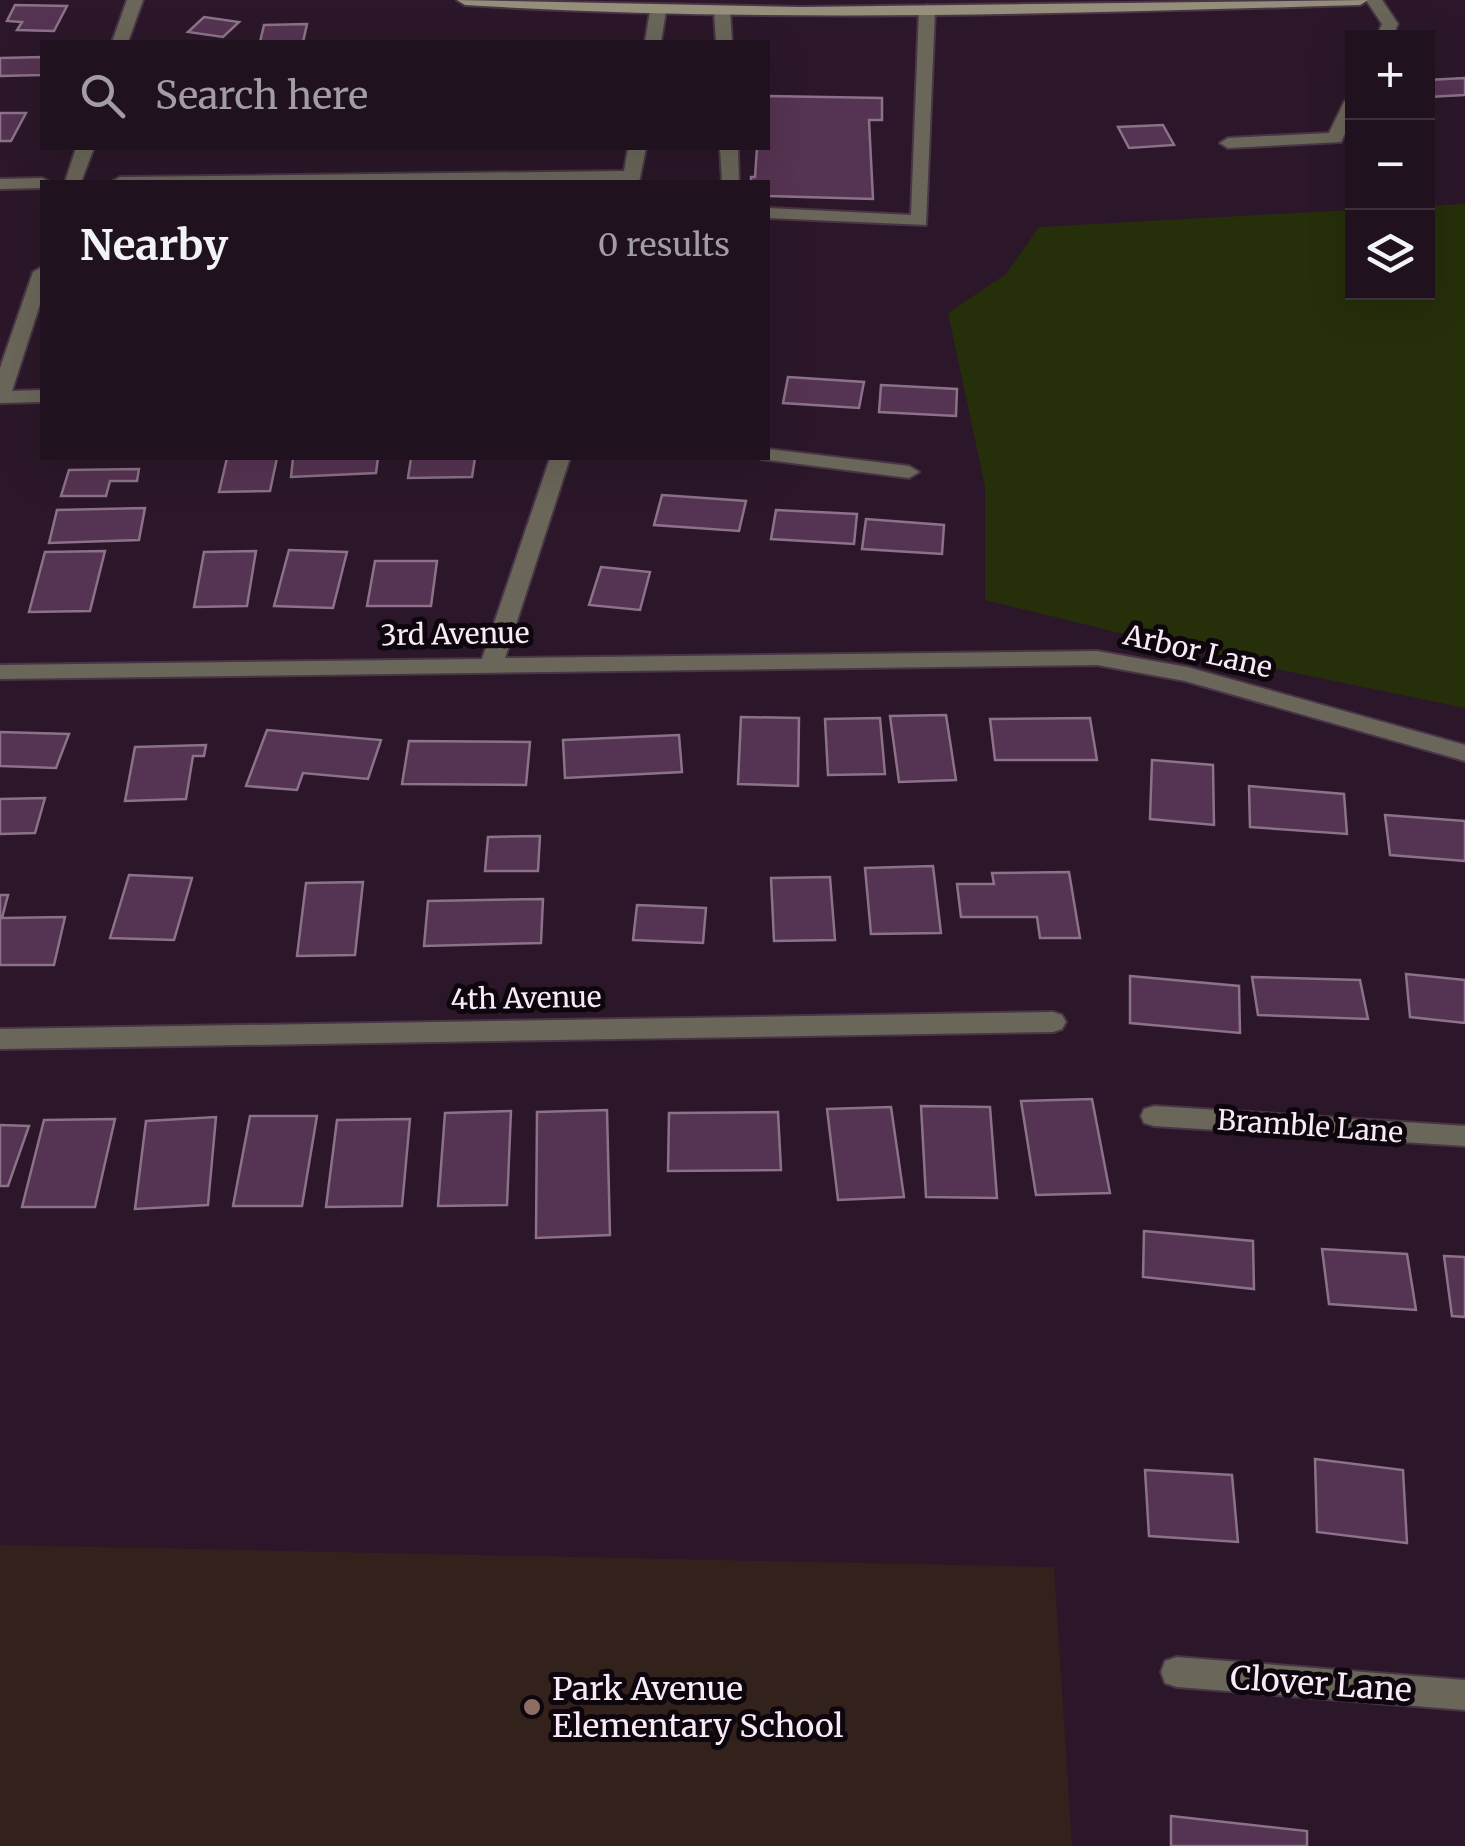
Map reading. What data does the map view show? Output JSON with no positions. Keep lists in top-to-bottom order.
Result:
{
  "streets": {
    "street": [
      "3rd Avenue",
      "Arbor Lane",
      "4th Avenue",
      "Bramble Lane",
      "Clover Lane"
    ]
  },
  "crossings": [
    ["3rd Avenue", "Arbor Lane"]
  ],
  "places": ["Park Avenue Elementary School"],
  "page": {
    "map_buttons": ["+", "−"],
    "search": "Search here",
    "heading": ["Nearby", "0 results"]
  }
}
